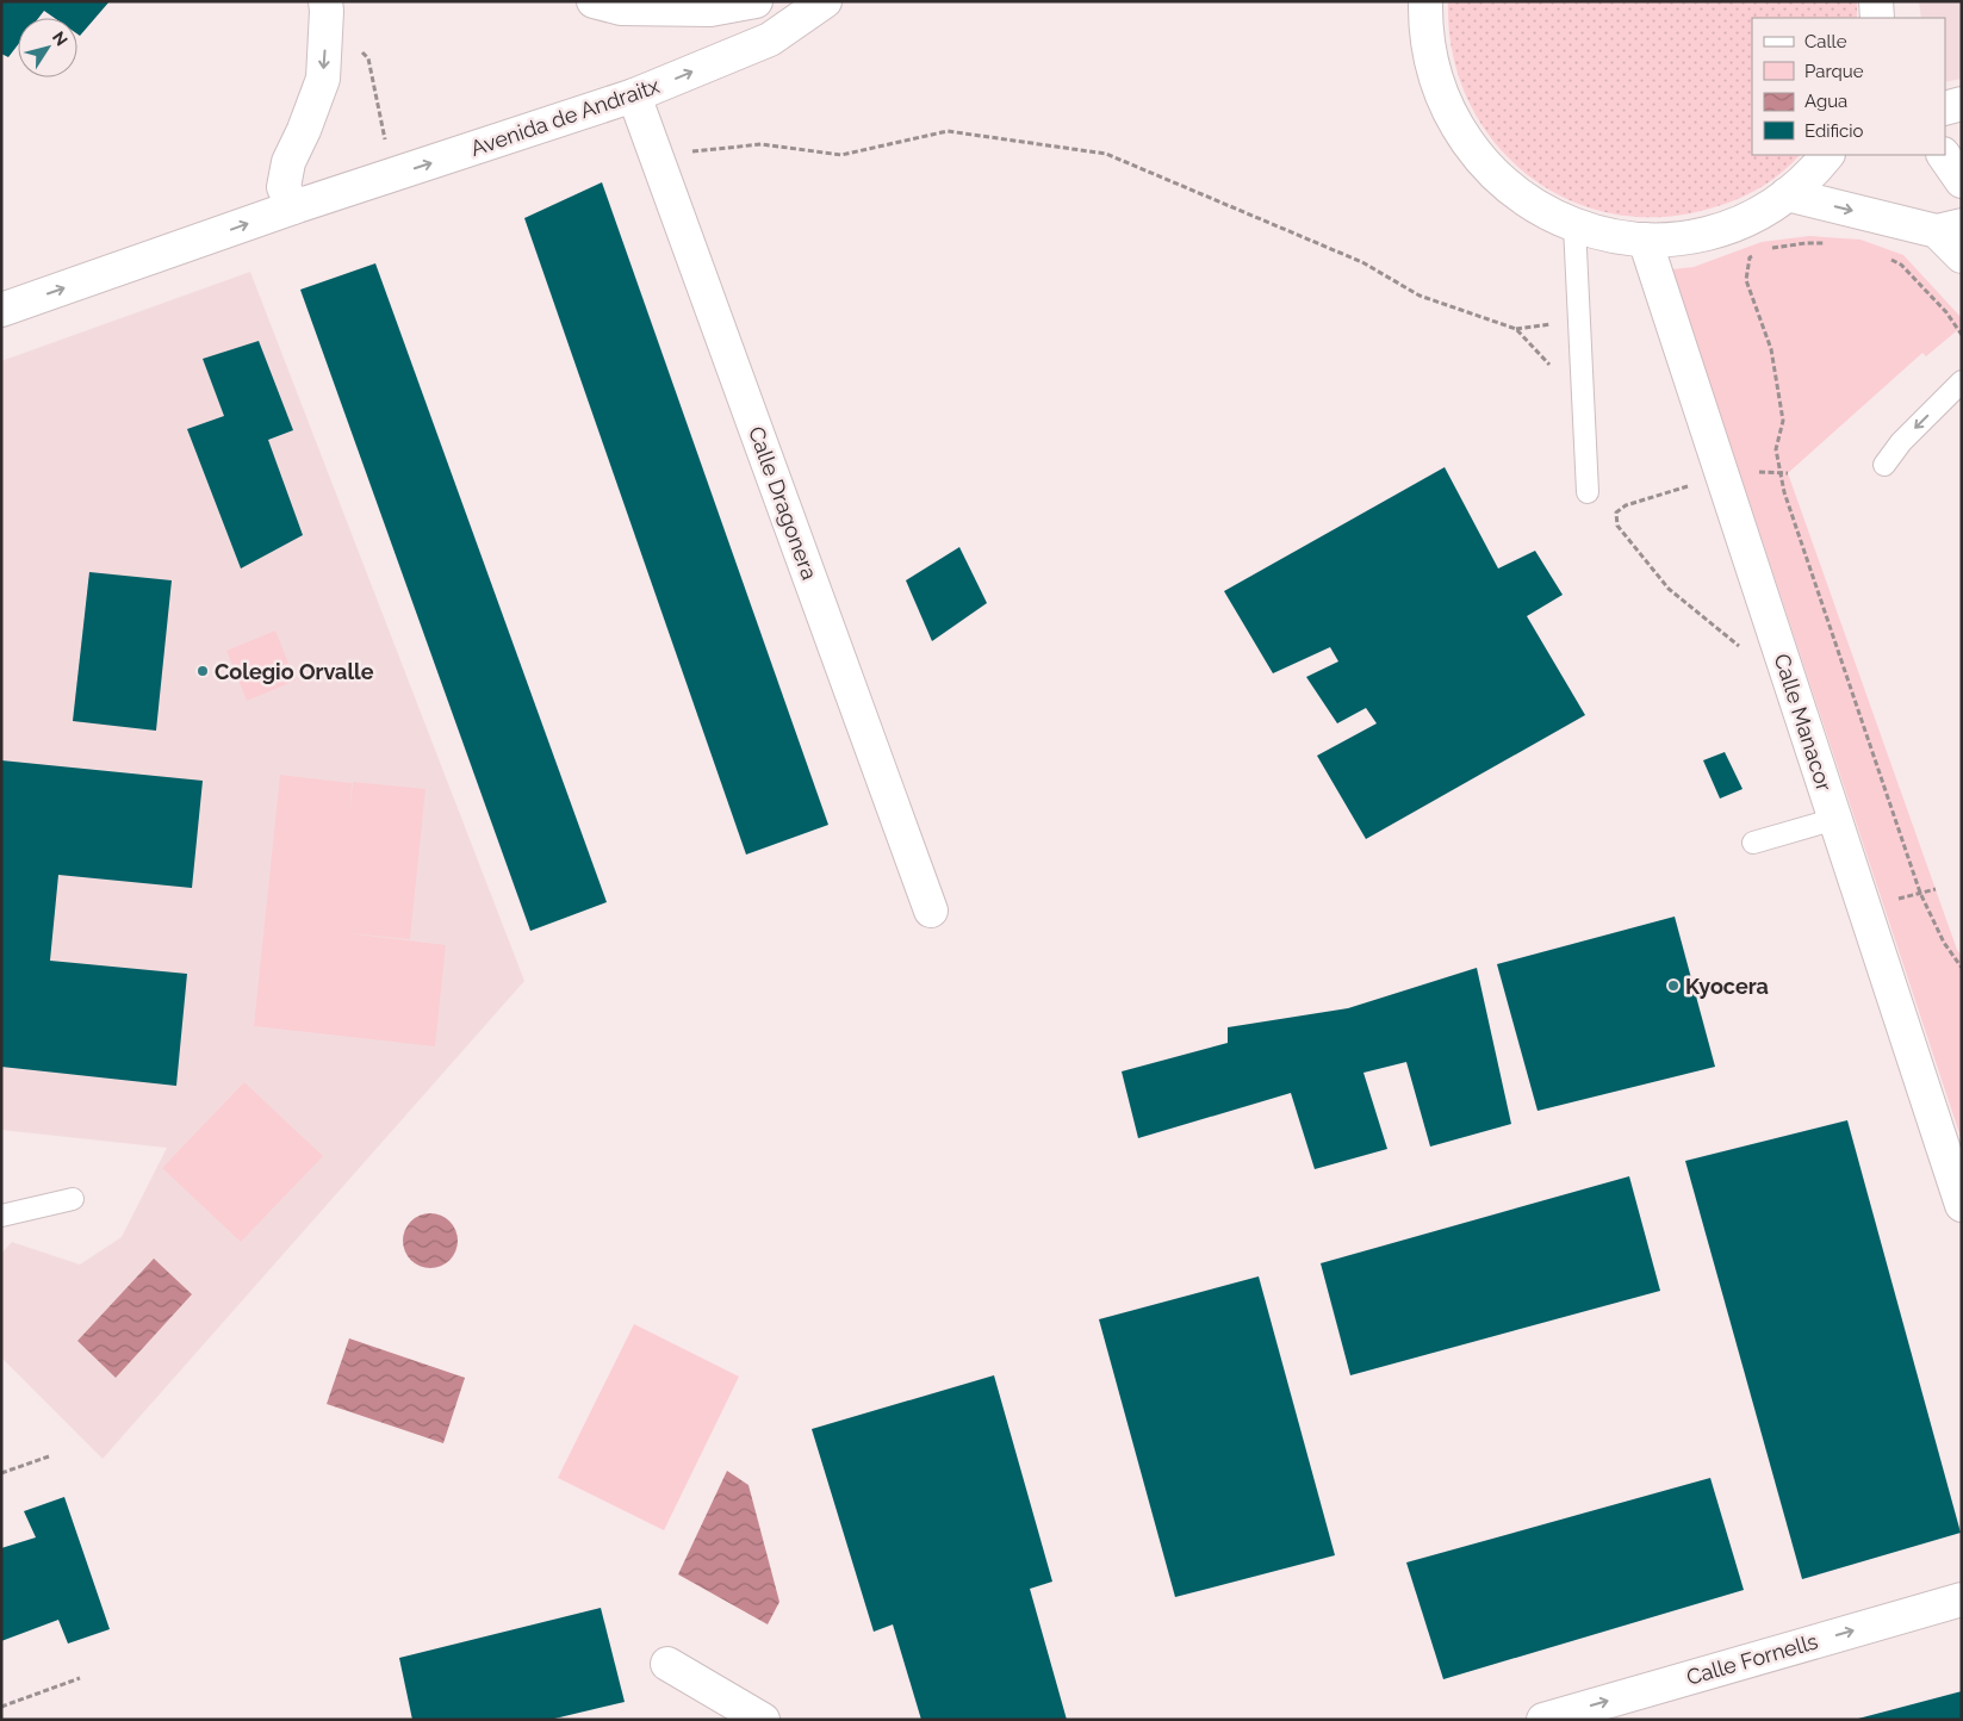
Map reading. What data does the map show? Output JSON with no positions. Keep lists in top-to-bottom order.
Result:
{
  "streets": {
    "street": [
      "Avenida de Andraitx",
      "Calle Dragonera",
      "Calle Manacor",
      "Calle Fornells"
    ]
  },
  "crossings": [
    ["Avenida de Andraitx", "Calle Dragonera"]
  ],
  "one_way": ["Avenida de Andraitx", "Calle Fornells"],
  "places": ["Colegio Orvalle", "Kyocera"],
  "legend": [
    "Calle",
    "Parque",
    "Agua",
    "Edificio"
  ],
  "north": "top right"
}
